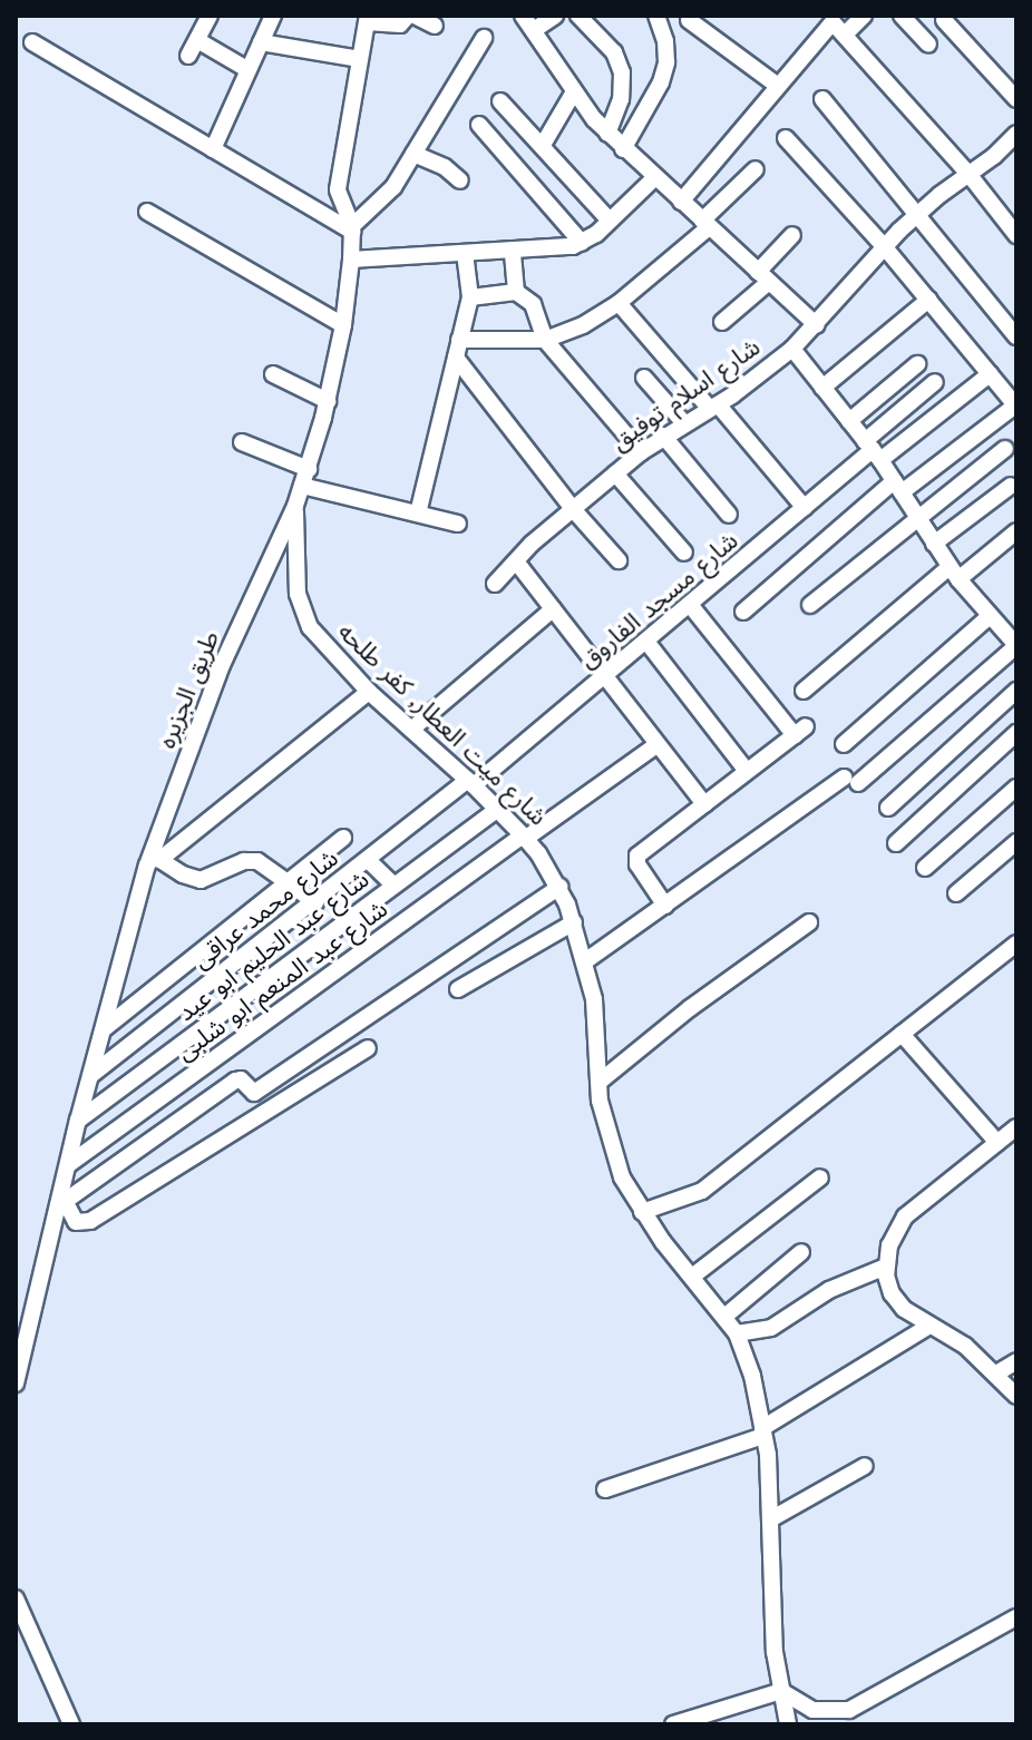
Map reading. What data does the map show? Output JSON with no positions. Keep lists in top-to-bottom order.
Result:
{
  "streets": {
    "street": [
      "شارع اسلام توفيق",
      "شارع مسجد الفاروق",
      "طريق الجزيره",
      "شارع ميت العطار, كفر طلحه",
      "شارع محمد عراقى",
      "شارع عبد الحليم ابو عيد",
      "شارع عبد المنعم ابو شلبى"
    ]
  },
  "crossings": [
    ["شارع مسجد الفاروق", "شارع ميت العطار, كفر طلحه"],
    ["شارع مسجد الفاروق", "شارع محمد عراقى"],
    ["طريق الجزيره", "شارع ميت العطار, كفر طلحه"],
    ["طريق الجزيره", "شارع محمد عراقى"],
    ["طريق الجزيره", "شارع عبد الحليم ابو عيد"],
    ["طريق الجزيره", "شارع عبد المنعم ابو شلبى"],
    ["شارع ميت العطار, كفر طلحه", "شارع محمد عراقى"],
    ["شارع ميت العطار, كفر طلحه", "شارع عبد الحليم ابو عيد"],
    ["شارع ميت العطار, كفر طلحه", "شارع عبد المنعم ابو شلبى"]
  ]
}
